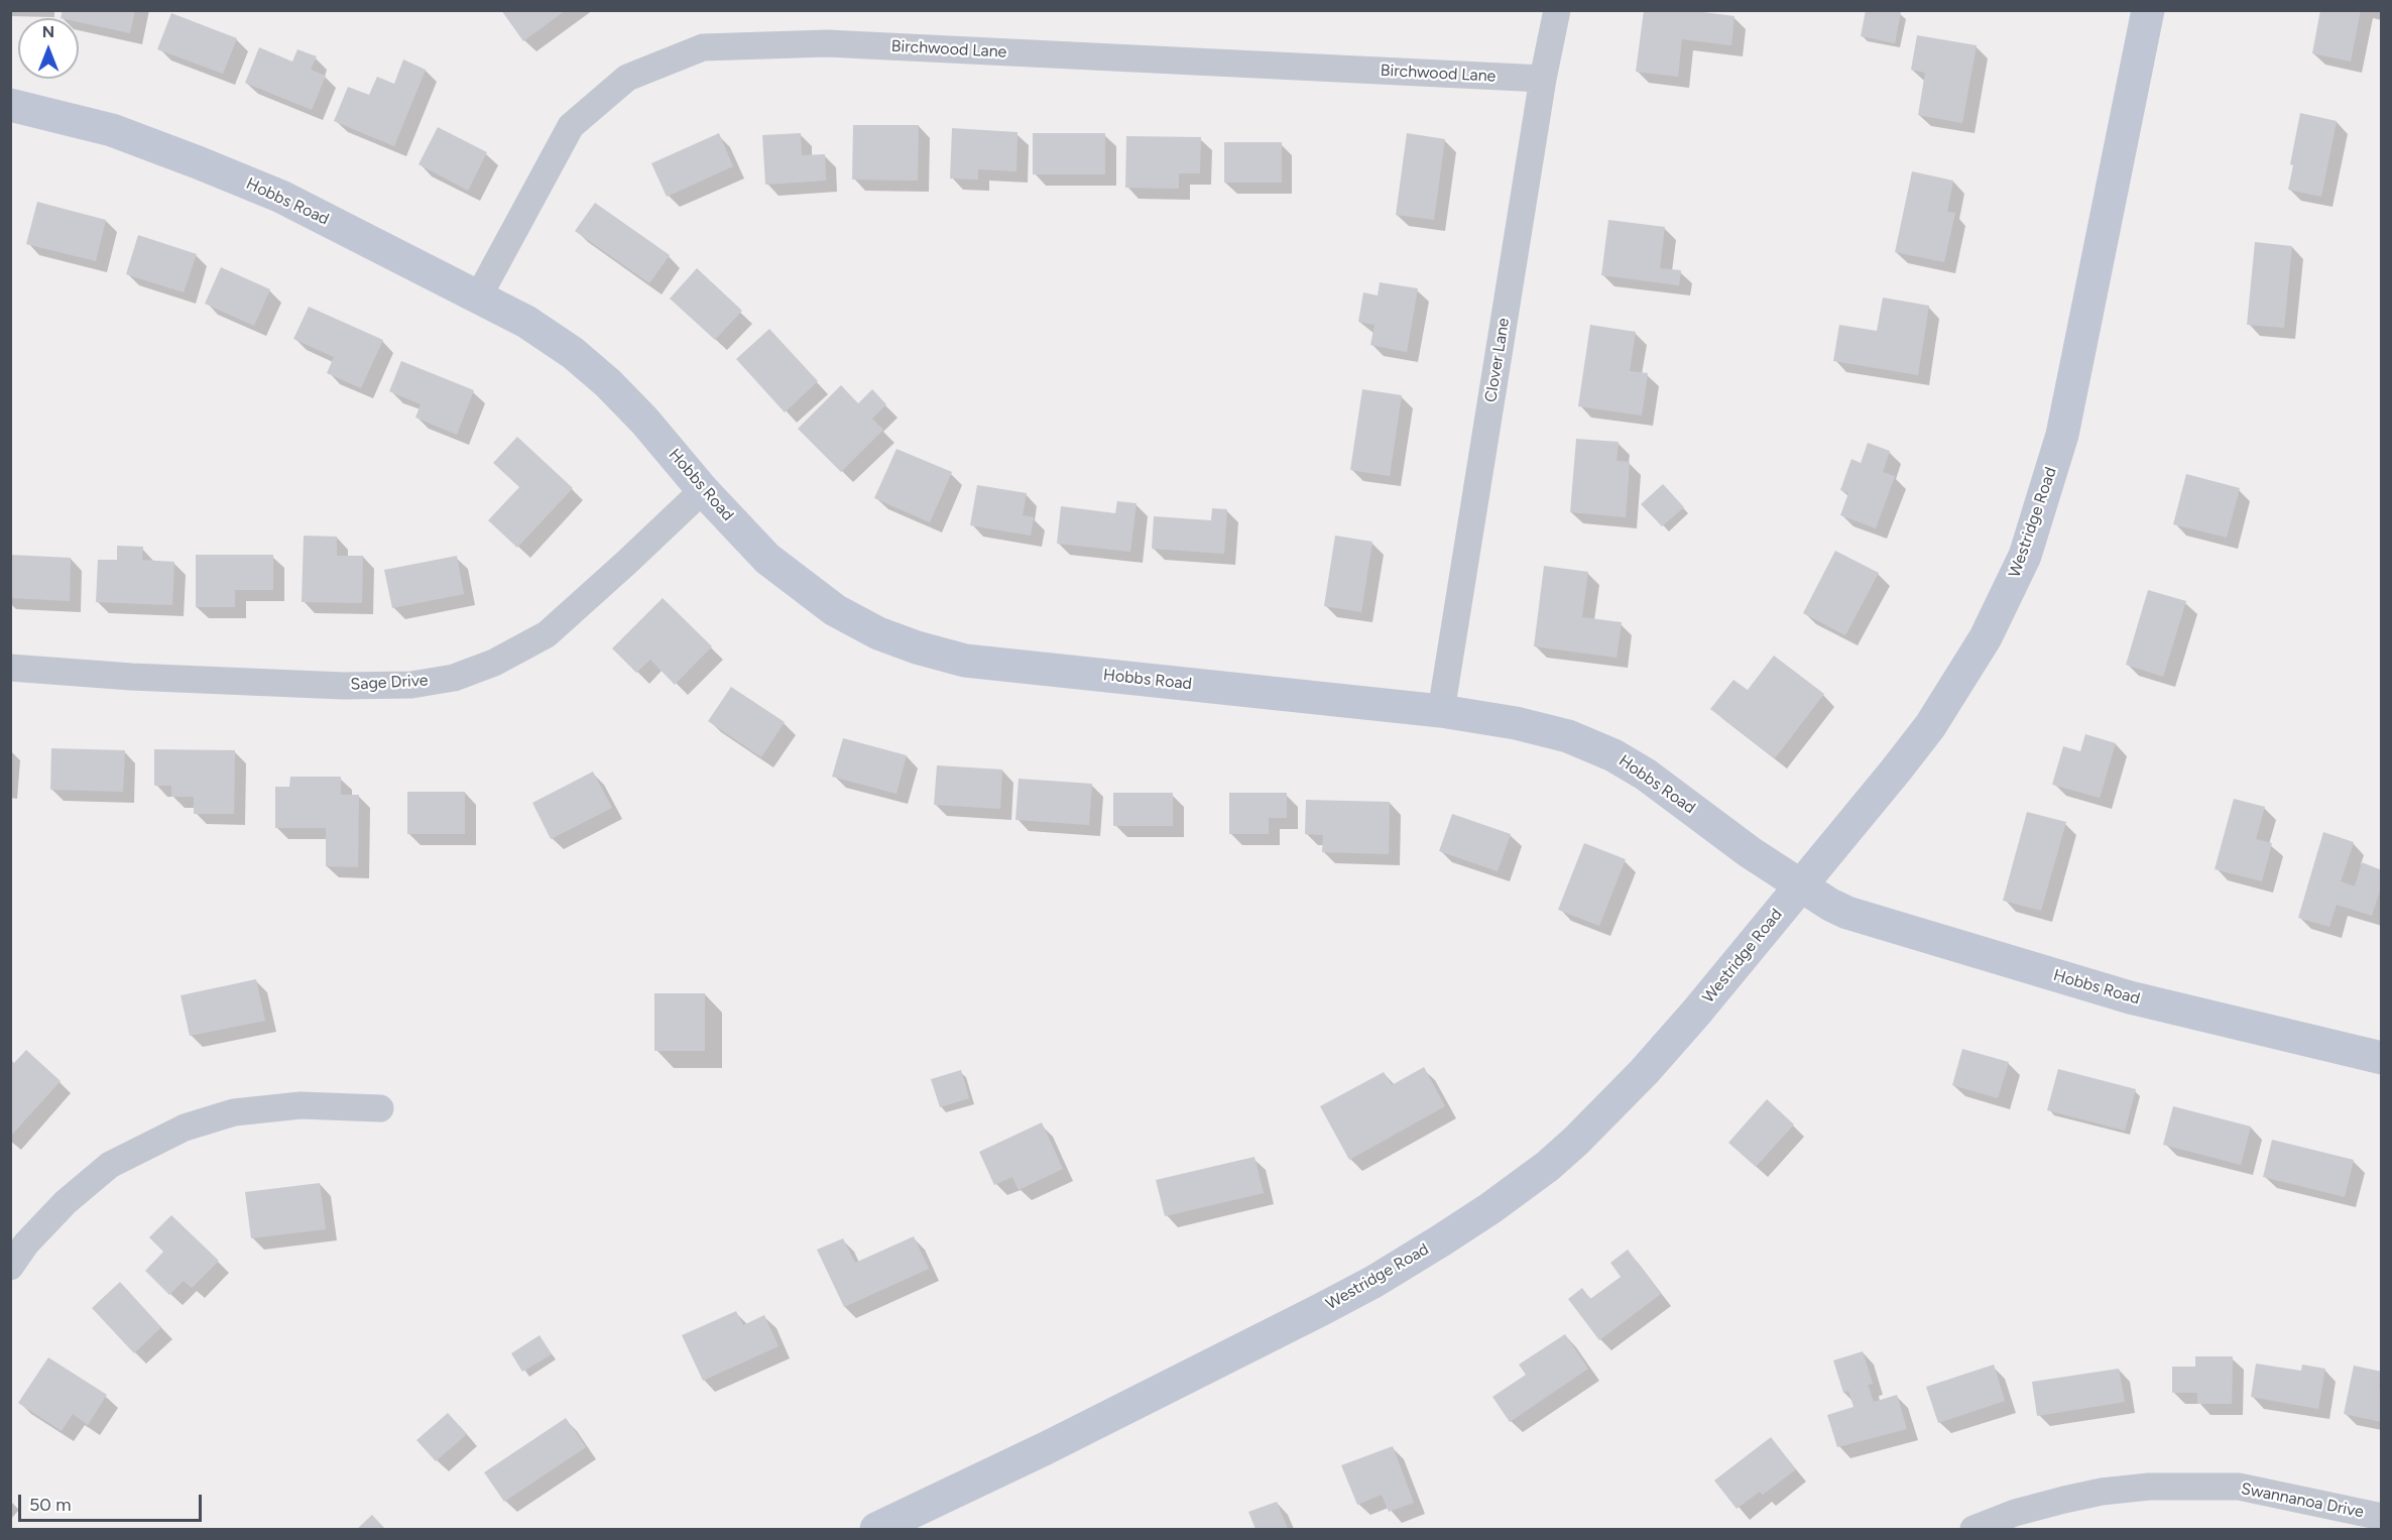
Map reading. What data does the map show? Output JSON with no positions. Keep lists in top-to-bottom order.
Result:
{
  "streets": {
    "street": [
      "Birchwood Lane",
      "Hobbs Road",
      "Clover Lane",
      "Westridge Road",
      "Sage Drive",
      "Swannanoa Drive"
    ]
  },
  "crossings": [
    ["Birchwood Lane", "Hobbs Road"],
    ["Birchwood Lane", "Clover Lane"],
    ["Hobbs Road", "Clover Lane"],
    ["Hobbs Road", "Westridge Road"],
    ["Hobbs Road", "Sage Drive"]
  ],
  "scale_bar": "50 m",
  "north": "top"
}
